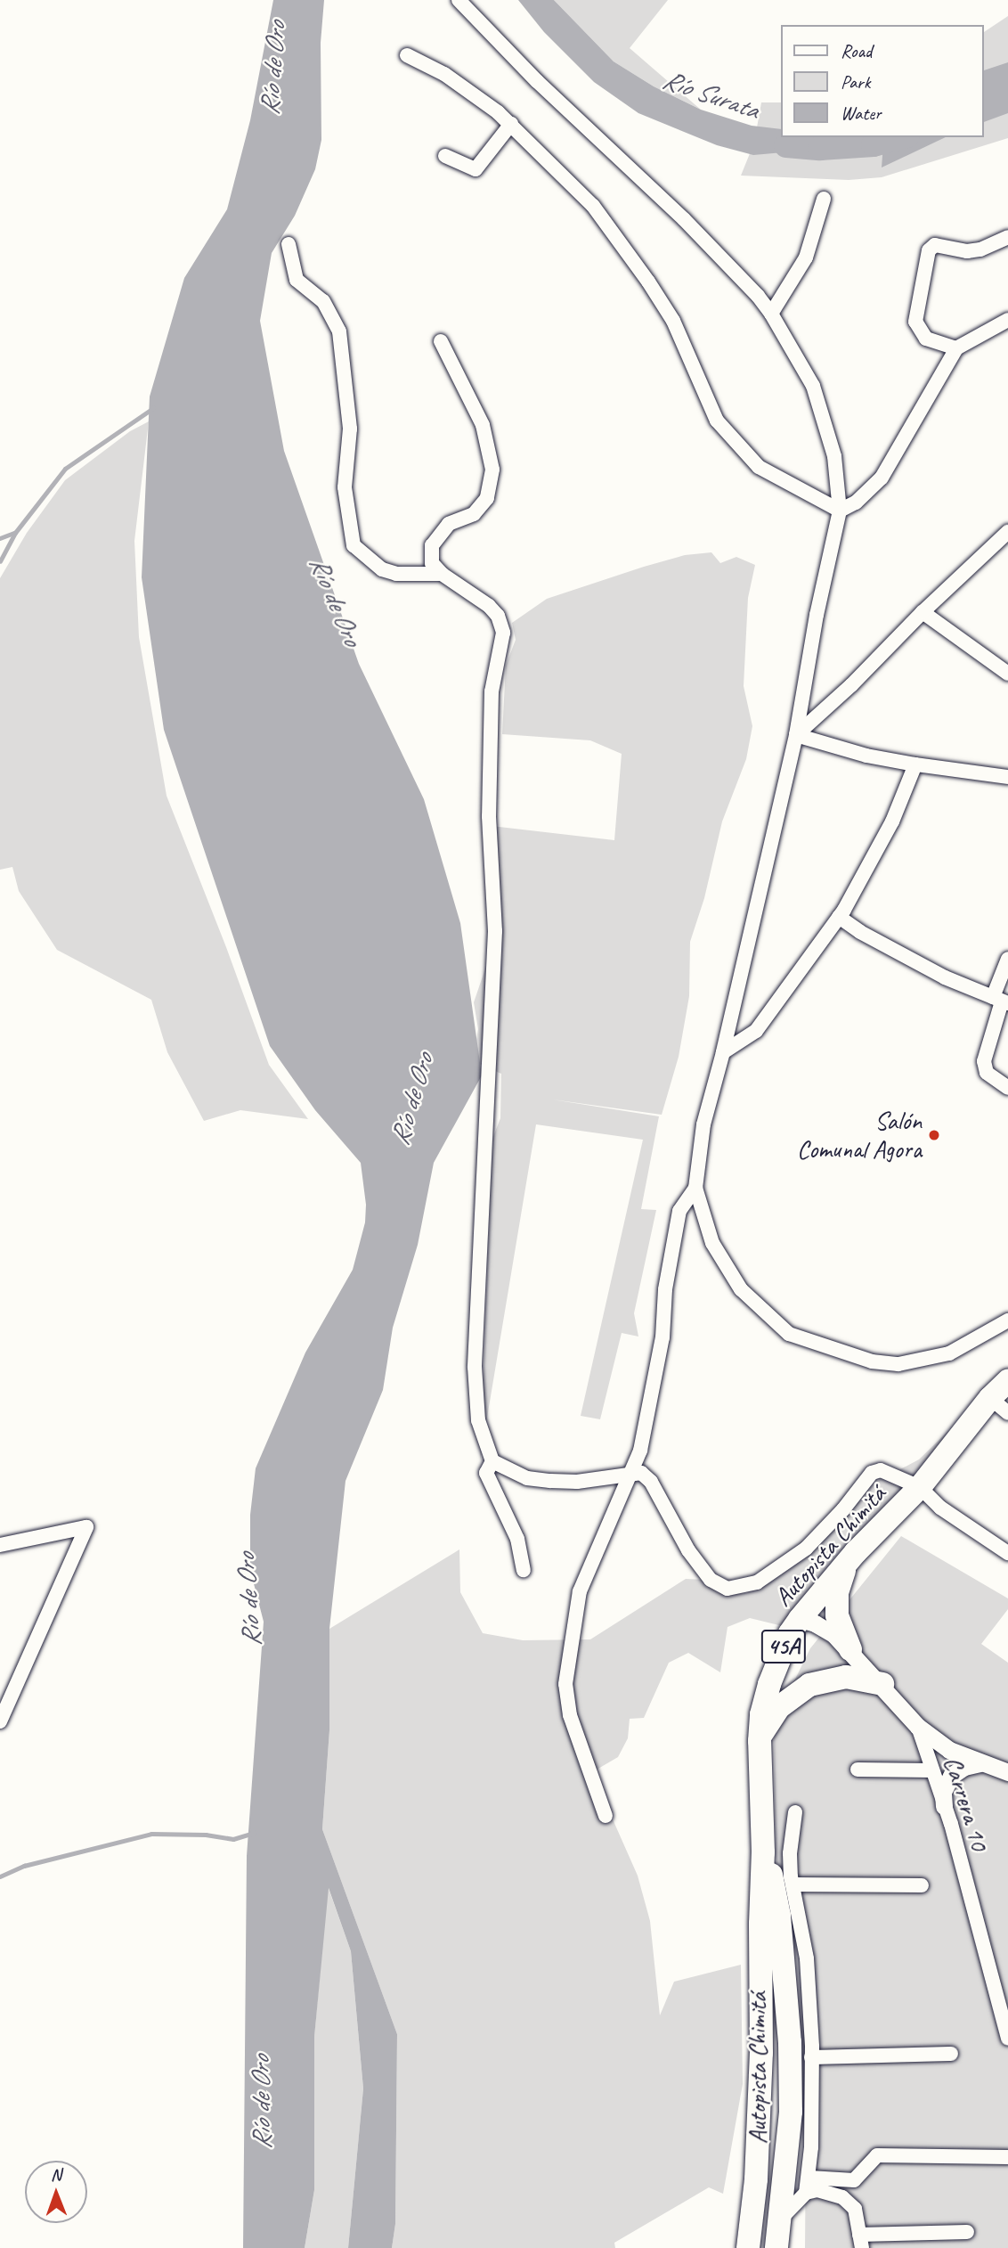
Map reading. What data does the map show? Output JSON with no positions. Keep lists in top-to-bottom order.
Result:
{
  "streets": {
    "highway": ["Autopista Chimitá", "45A"],
    "street": ["Carrera 10"]
  },
  "water": ["Río de Oro", "Río Surata"],
  "places": ["Salón Comunal Agora"],
  "legend": ["Road", "Park", "Water"],
  "north": "top"
}
